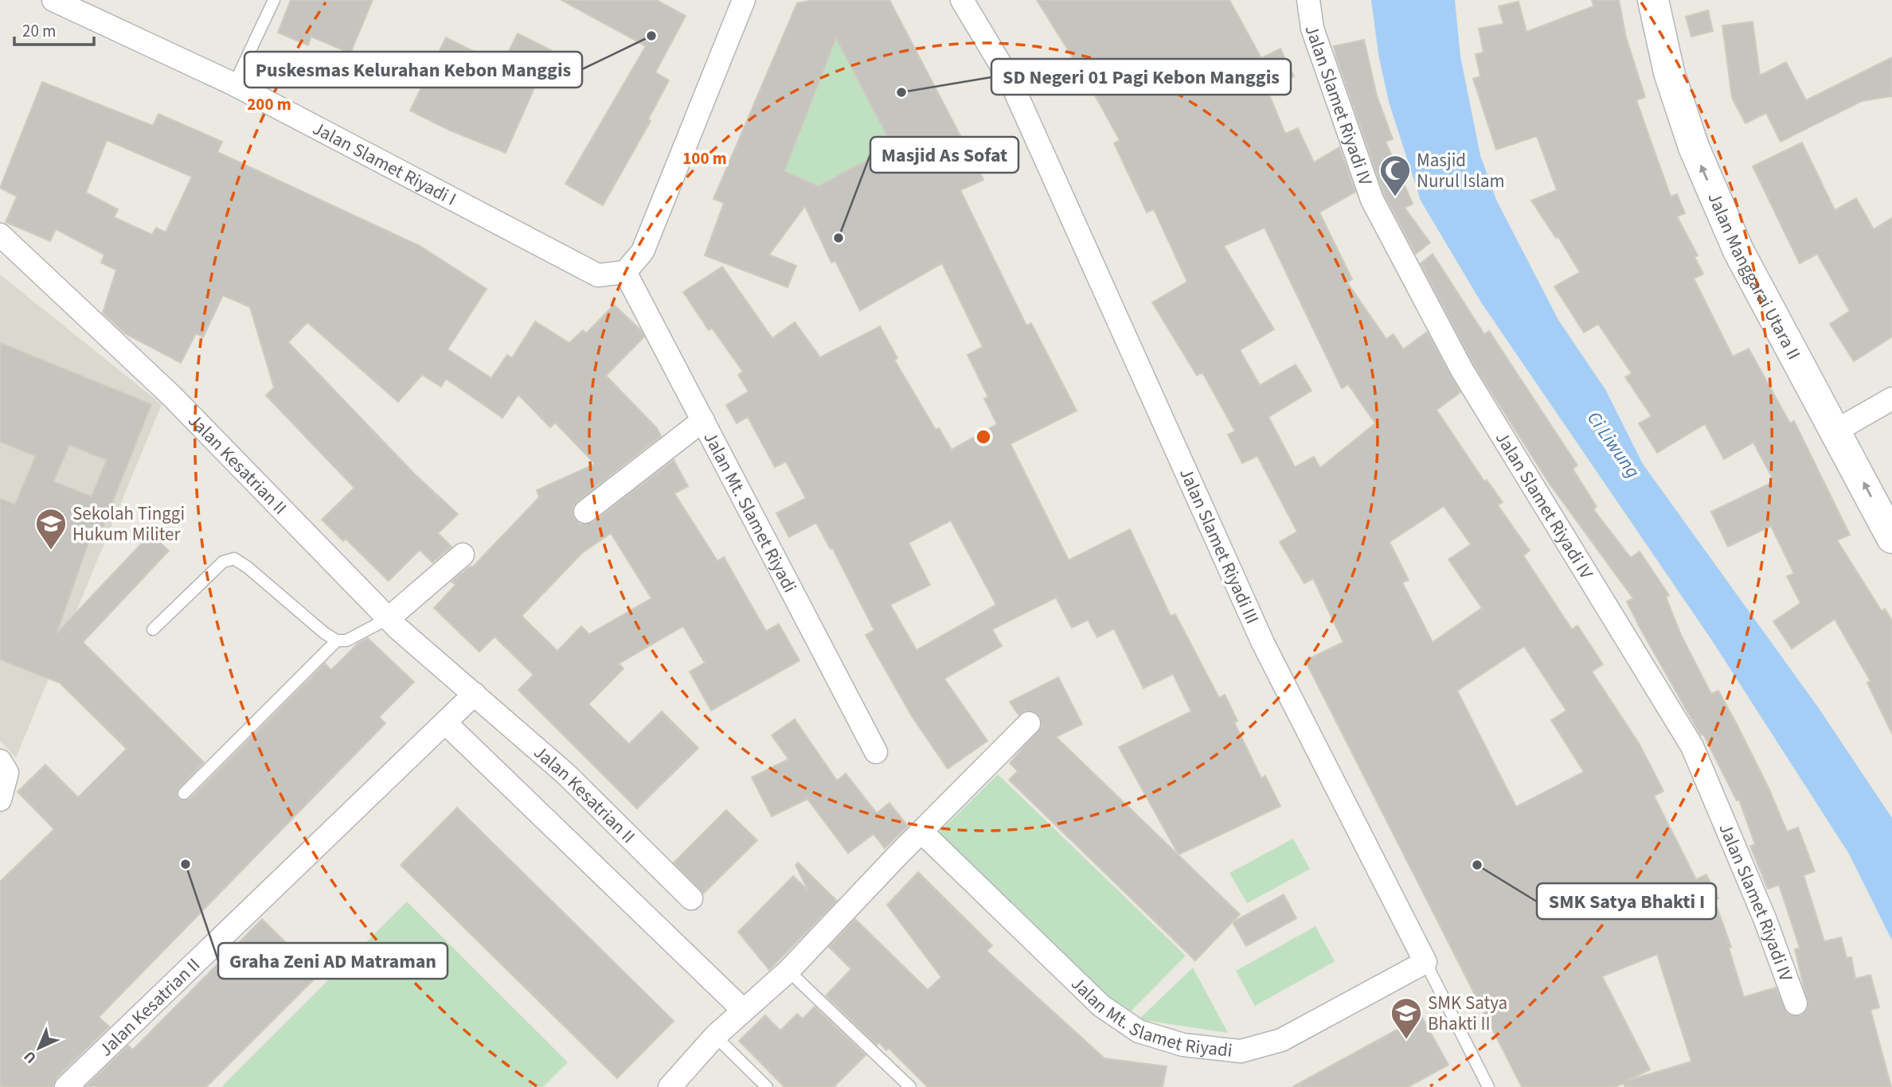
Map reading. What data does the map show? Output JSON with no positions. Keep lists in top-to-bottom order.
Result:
{
  "streets": {
    "street": [
      "Jalan Slamet Riyadi IV",
      "Jalan Slamet Riyadi I",
      "Jalan Manggarai Utara II",
      "Jalan Kesatrian II",
      "Jalan Mt. Slamet Riyadi",
      "Jalan Slamet Riyadi III"
    ]
  },
  "crossings": [
    ["Jalan Slamet Riyadi I", "Jalan Mt. Slamet Riyadi"],
    ["Jalan Mt. Slamet Riyadi", "Jalan Slamet Riyadi III"]
  ],
  "one_way": ["Jalan Manggarai Utara II"],
  "water": ["Ci Liwung"],
  "places": {
    "other": [
      "Puskesmas Kelurahan Kebon Manggis",
      "SD Negeri 01 Pagi Kebon Manggis",
      "Masjid As Sofat",
      "Graha Zeni AD Matraman",
      "SMK Satya Bhakti I"
    ],
    "mosque": ["Masjid Nurul Islam"],
    "school or university": ["Sekolah Tinggi Hukum Militer", "SMK Satya Bhakti II"]
  },
  "scale_bar": "20 m",
  "north": "bottom left",
  "rings": ["200 m", "100 m"]
}
